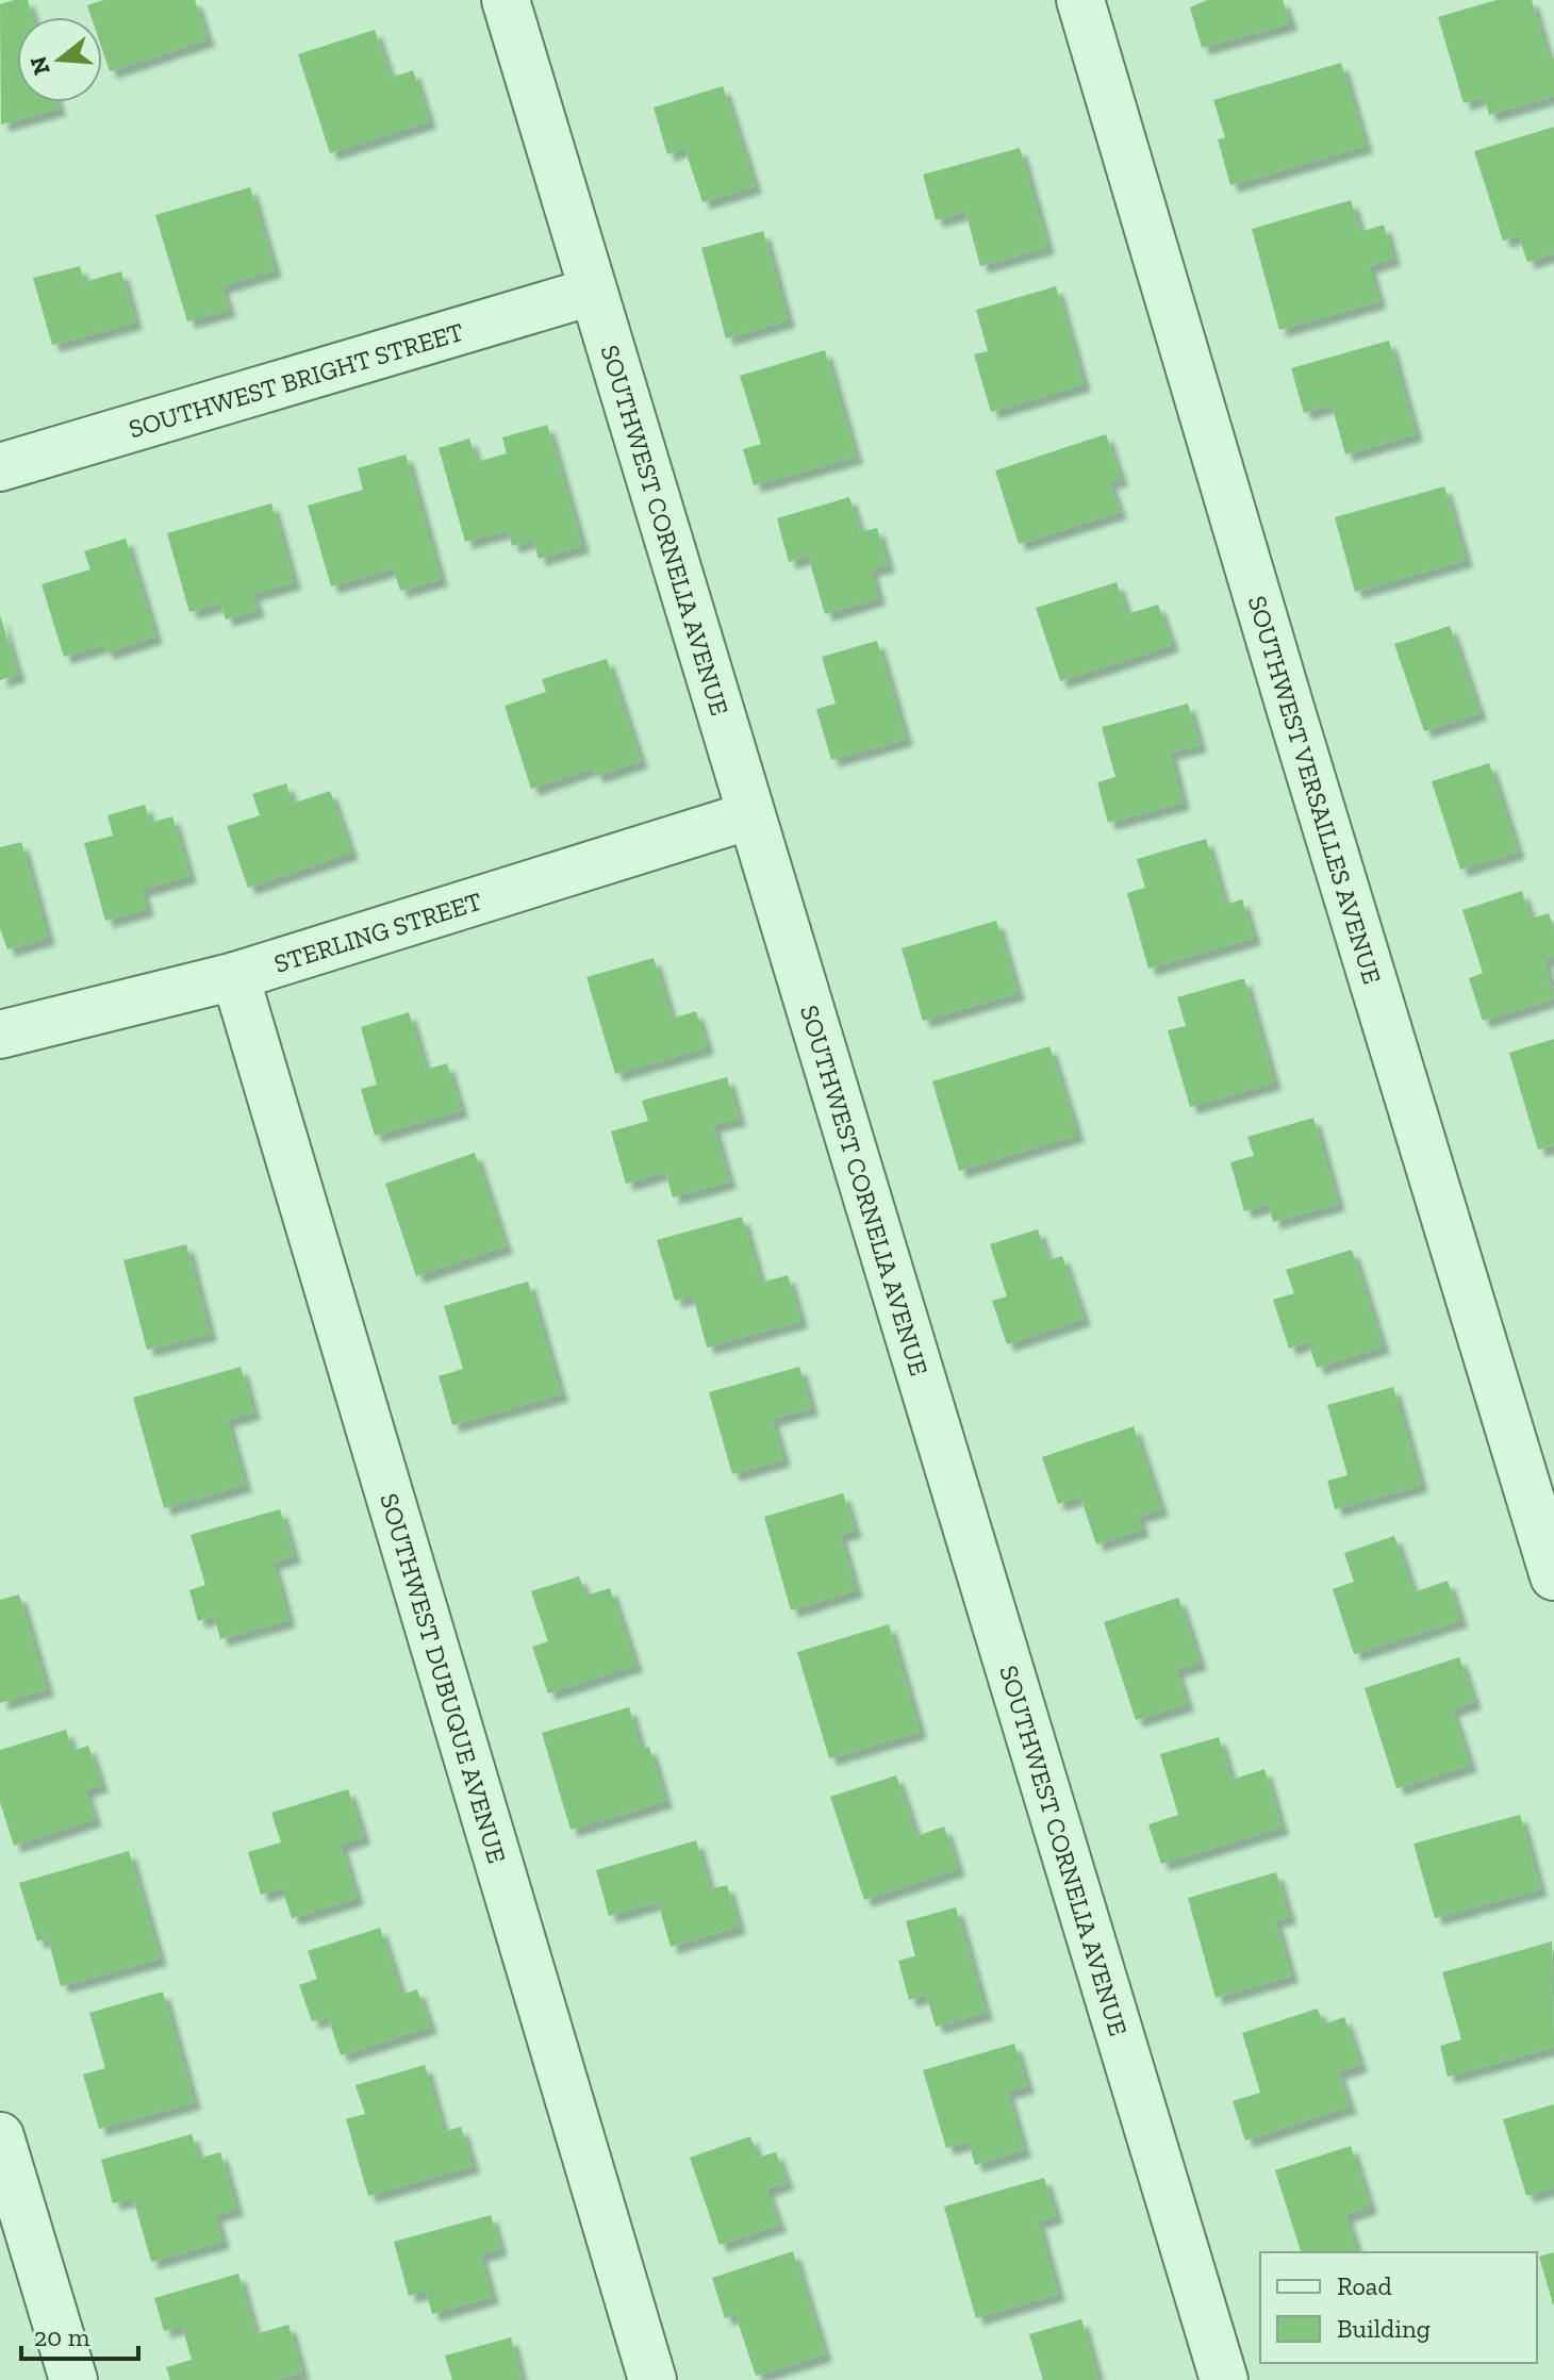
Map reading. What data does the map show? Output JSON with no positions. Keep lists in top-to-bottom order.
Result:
{
  "streets": {
    "street": [
      "SOUTHWEST BRIGHT STREET",
      "SOUTHWEST CORNELIA AVENUE",
      "SOUTHWEST VERSAILLES AVENUE",
      "STERLING STREET",
      "SOUTHWEST DUBUQUE AVENUE"
    ]
  },
  "crossings": [
    ["SOUTHWEST BRIGHT STREET", "SOUTHWEST CORNELIA AVENUE"],
    ["SOUTHWEST CORNELIA AVENUE", "STERLING STREET"],
    ["STERLING STREET", "SOUTHWEST DUBUQUE AVENUE"]
  ],
  "legend": ["Road", "Building"],
  "scale_bar": "20 m",
  "north": "left"
}
